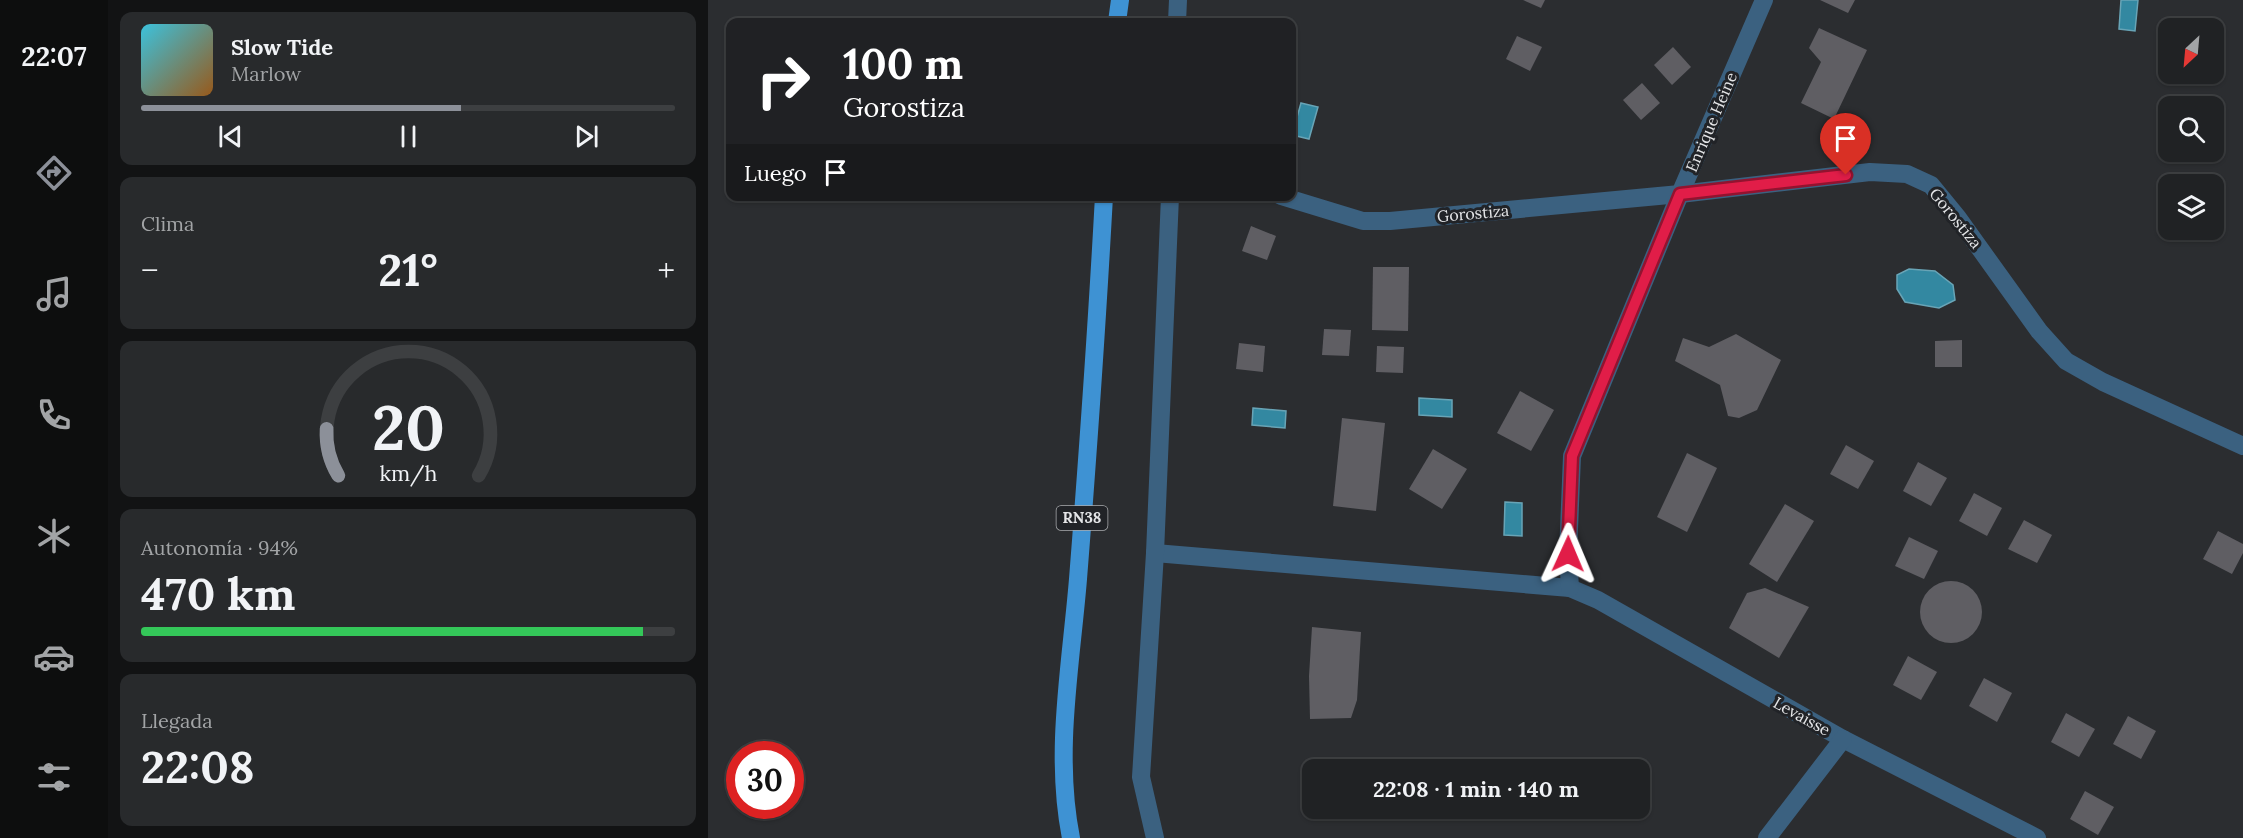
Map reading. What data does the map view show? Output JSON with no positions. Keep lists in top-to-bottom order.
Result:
{
  "streets": {
    "main road": ["RN38"],
    "street": ["Enrique Heine", "Gorostiza", "Levaisse"]
  },
  "crossings": [
    ["Enrique Heine", "Gorostiza"],
    ["Enrique Heine", "Levaisse"]
  ],
  "north": "bottom left",
  "page": {
    "tabs": "22:07",
    "turn": ["100 m", "Gorostiza"],
    "song": ["Slow Tide", "Marlow"],
    "then": "Luego",
    "tile": [
      "Clima",
      ["Autonomía · 94%", "470 km"],
      ["Llegada", "22:08"]
    ],
    "heat": ["−", "21°", "+"],
    "limit": "30",
    "trip": "22:08 · 1 min · 140 m",
    "gauge": ["20", "km/h"]
  }
}
